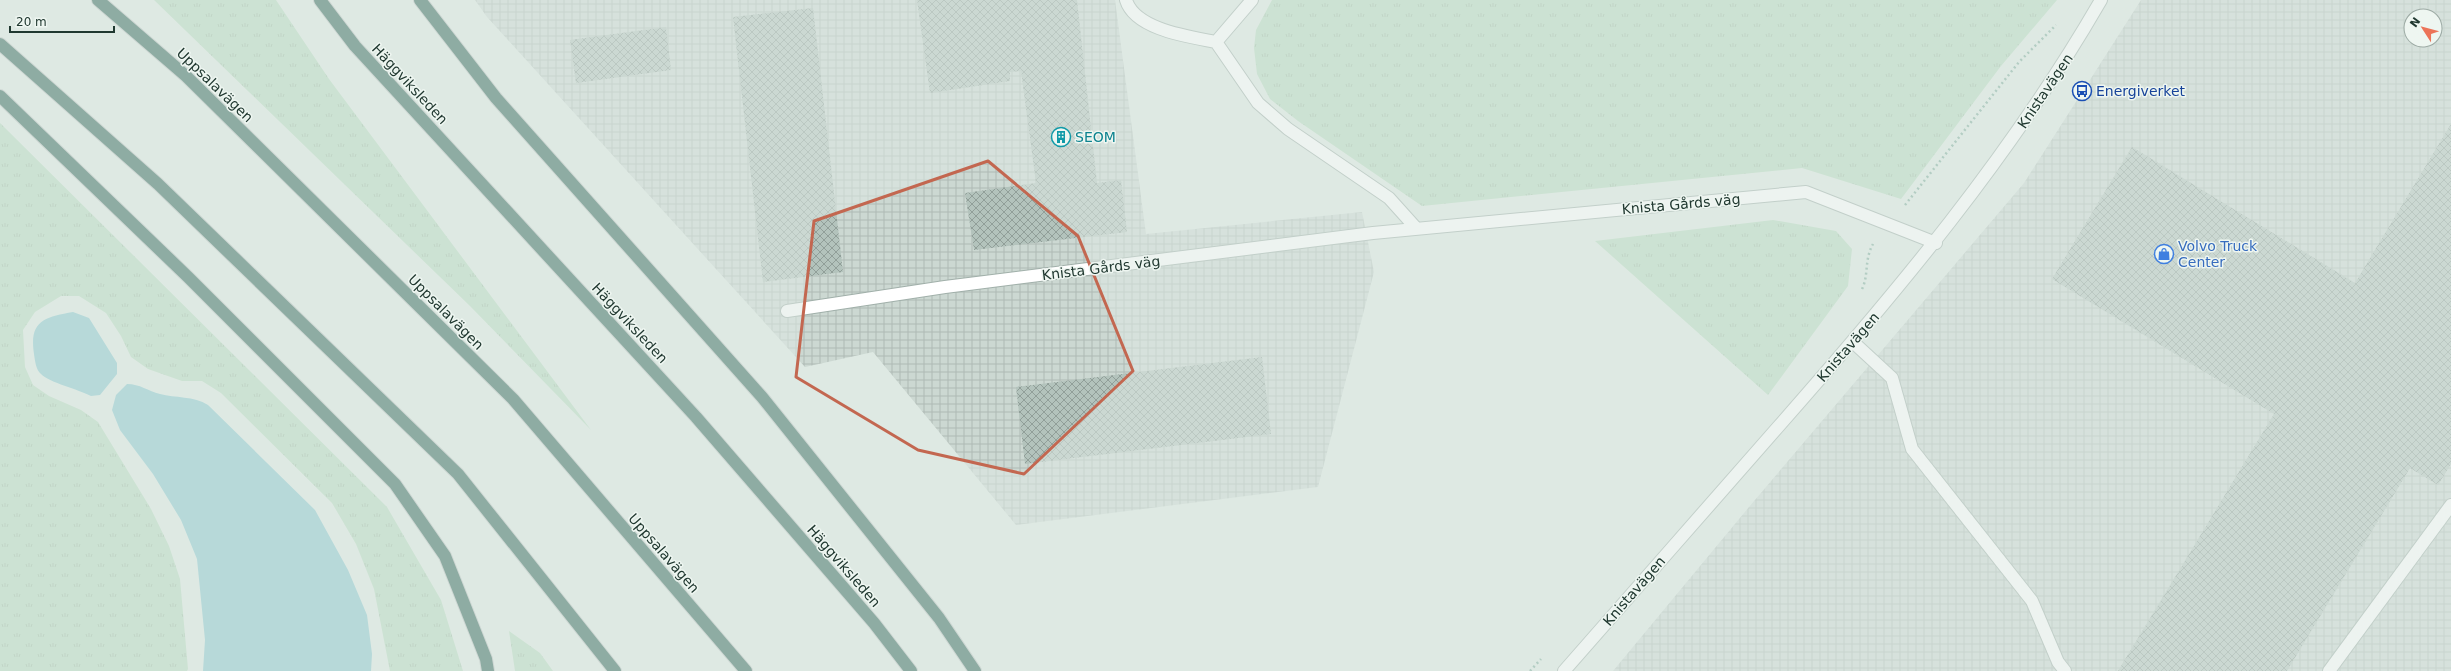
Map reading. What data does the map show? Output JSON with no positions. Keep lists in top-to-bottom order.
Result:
{
  "streets": {
    "highway": ["Häggviksleden", "Uppsalavägen"],
    "street": ["Knistavägen", "Knista Gårds väg"]
  },
  "crossings": [
    ["Knistavägen", "Knista Gårds väg"]
  ],
  "places": {
    "bus stop": ["Energiverket"],
    "building": ["SEOM"],
    "shop": ["Volvo Truck Center"]
  },
  "scale_bar": "20 m",
  "north": "top left"
}
